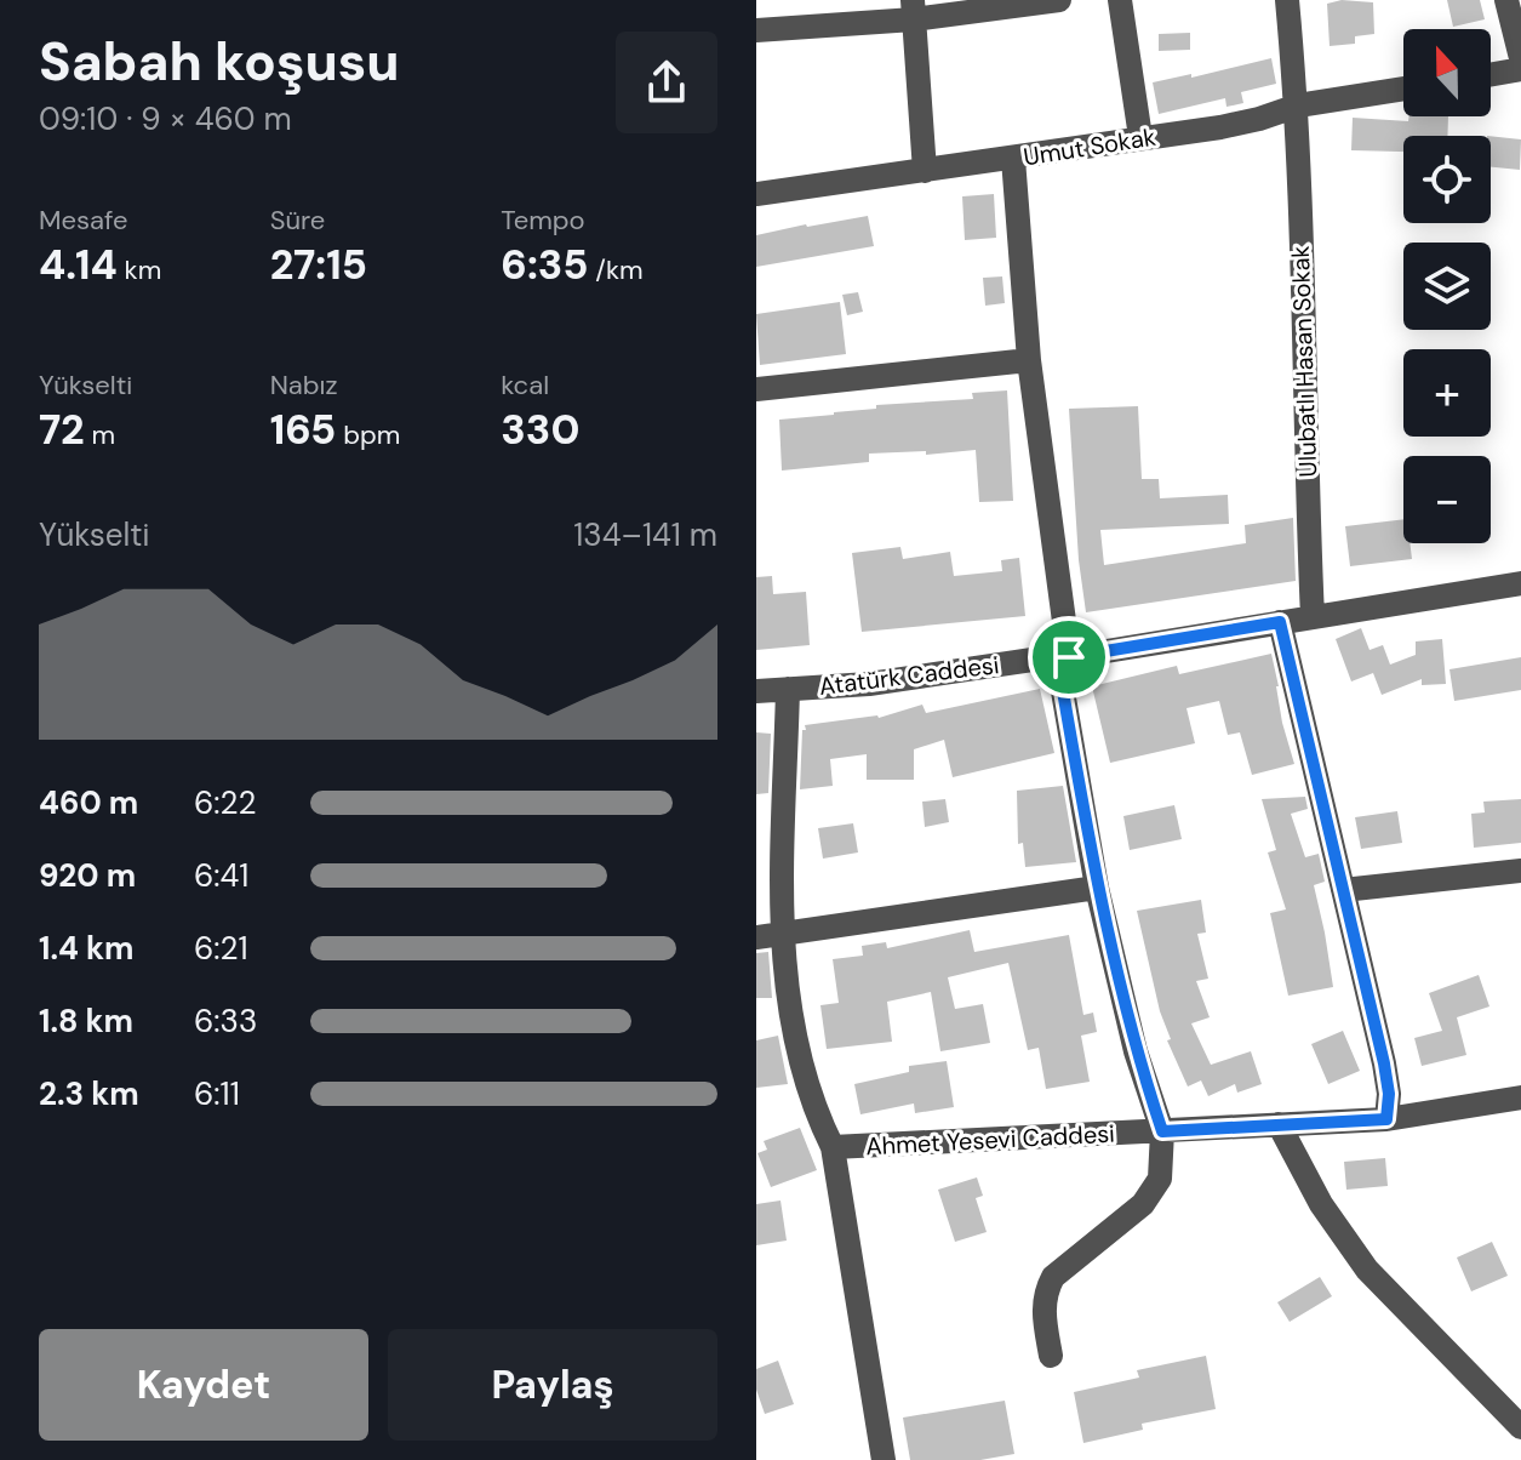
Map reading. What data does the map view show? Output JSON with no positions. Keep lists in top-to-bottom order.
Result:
{
  "streets": {
    "street": [
      "Umut Sokak",
      "Ulubatlı Hasan Sokak",
      "Atatürk Caddesi",
      "Ahmet Yesevi Caddesi"
    ]
  },
  "crossings": [
    ["Umut Sokak", "Ulubatlı Hasan Sokak"],
    ["Ulubatlı Hasan Sokak", "Atatürk Caddesi"]
  ],
  "north": "top",
  "page": {
    "heading": ["Sabah koşusu", "09:10 · 9 × 460 m"],
    "map_buttons": ["+", "−"],
    "stats": [
      ["Mesafe", "4.14 km"],
      ["Süre", "27:15"],
      ["Tempo", "6:35 /km"],
      ["Yükselti", "72 m"],
      ["Nabız", "165 bpm"],
      ["kcal", "330"]
    ],
    "chart": ["Yükselti", "134–141 m"],
    "list": [
      {
        "name": "460 m",
        "note": "6:22"
      },
      {
        "name": "920 m",
        "note": "6:41"
      },
      {
        "name": "1.4 km",
        "note": "6:21"
      },
      {
        "name": "1.8 km",
        "note": "6:33"
      },
      {
        "name": "2.3 km",
        "note": "6:11"
      }
    ],
    "buttons": ["Kaydet", "Paylaş"]
  }
}
